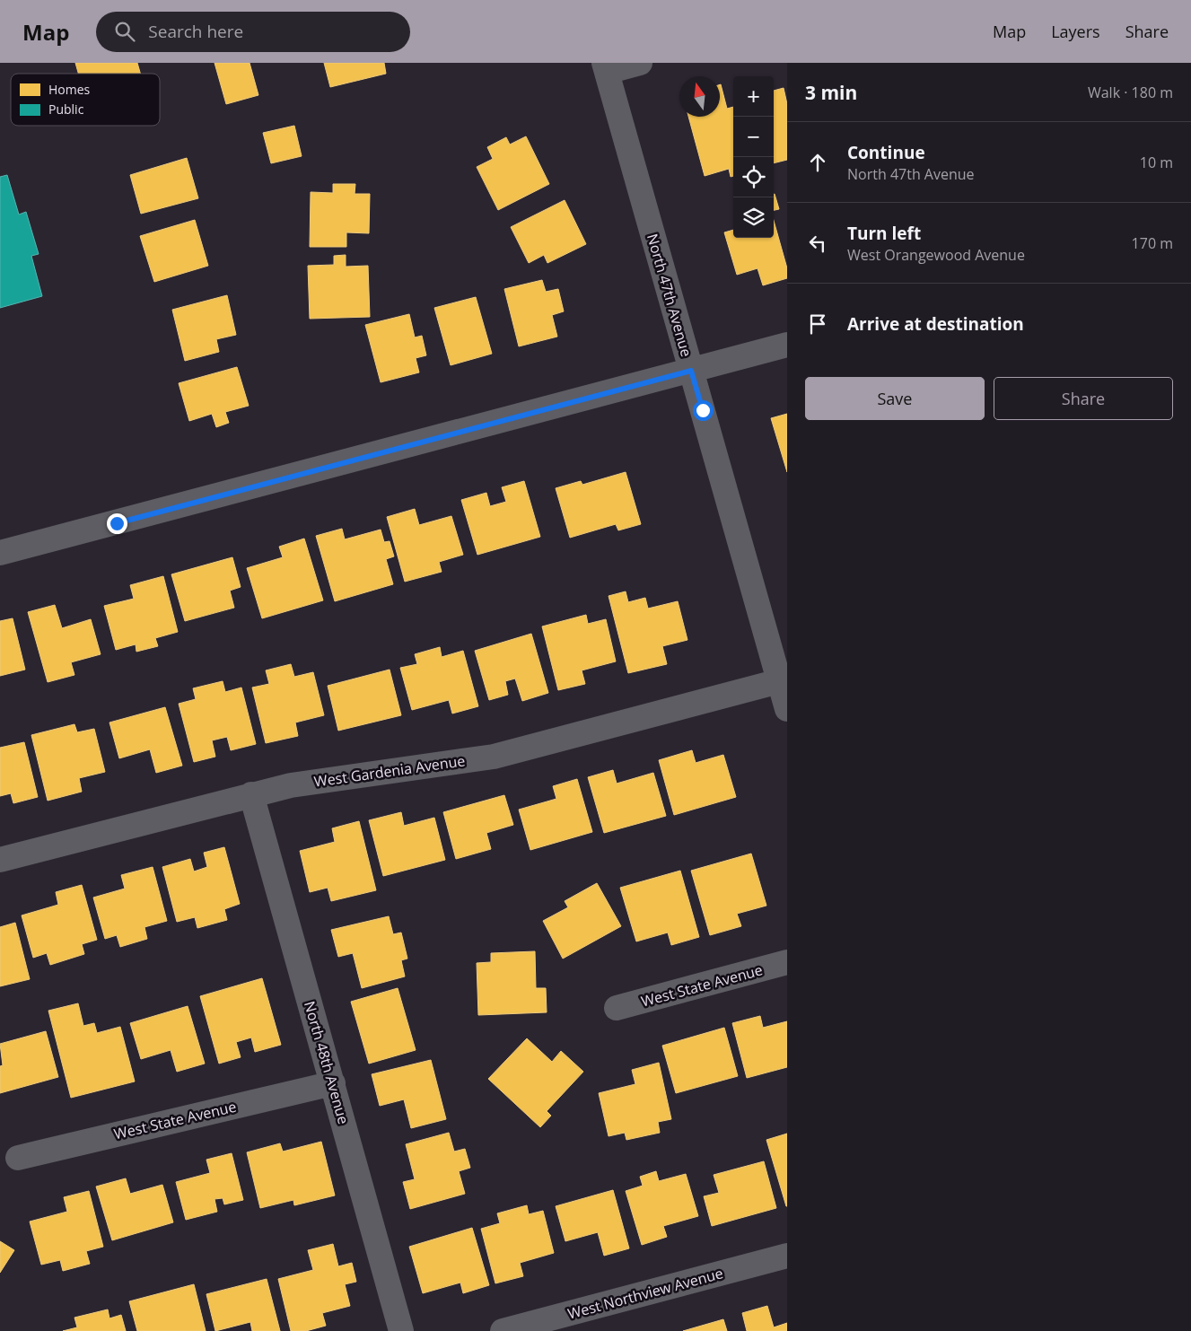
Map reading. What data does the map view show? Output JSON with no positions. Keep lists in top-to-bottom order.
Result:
{
  "streets": {
    "street": [
      "North 47th Avenue",
      "West Gardenia Avenue",
      "West State Avenue",
      "North 48th Avenue",
      "West Northview Avenue"
    ]
  },
  "crossings": [
    ["North 47th Avenue", "West Gardenia Avenue"],
    ["West Gardenia Avenue", "North 48th Avenue"],
    ["West State Avenue", "North 48th Avenue"]
  ],
  "legend": ["Homes", "Public"],
  "north": "top",
  "page": {
    "header": "Map",
    "search": "Search here",
    "nav": ["Map", "Layers", "Share"],
    "heading": ["3 min", "Walk · 180 m"],
    "map_buttons": ["+", "−"],
    "list": [
      ["Continue", "North 47th Avenue", "10 m"],
      ["Turn left", "West Orangewood Avenue", "170 m"],
      "Arrive at destination"
    ],
    "buttons": ["Save", "Share"]
  }
}
